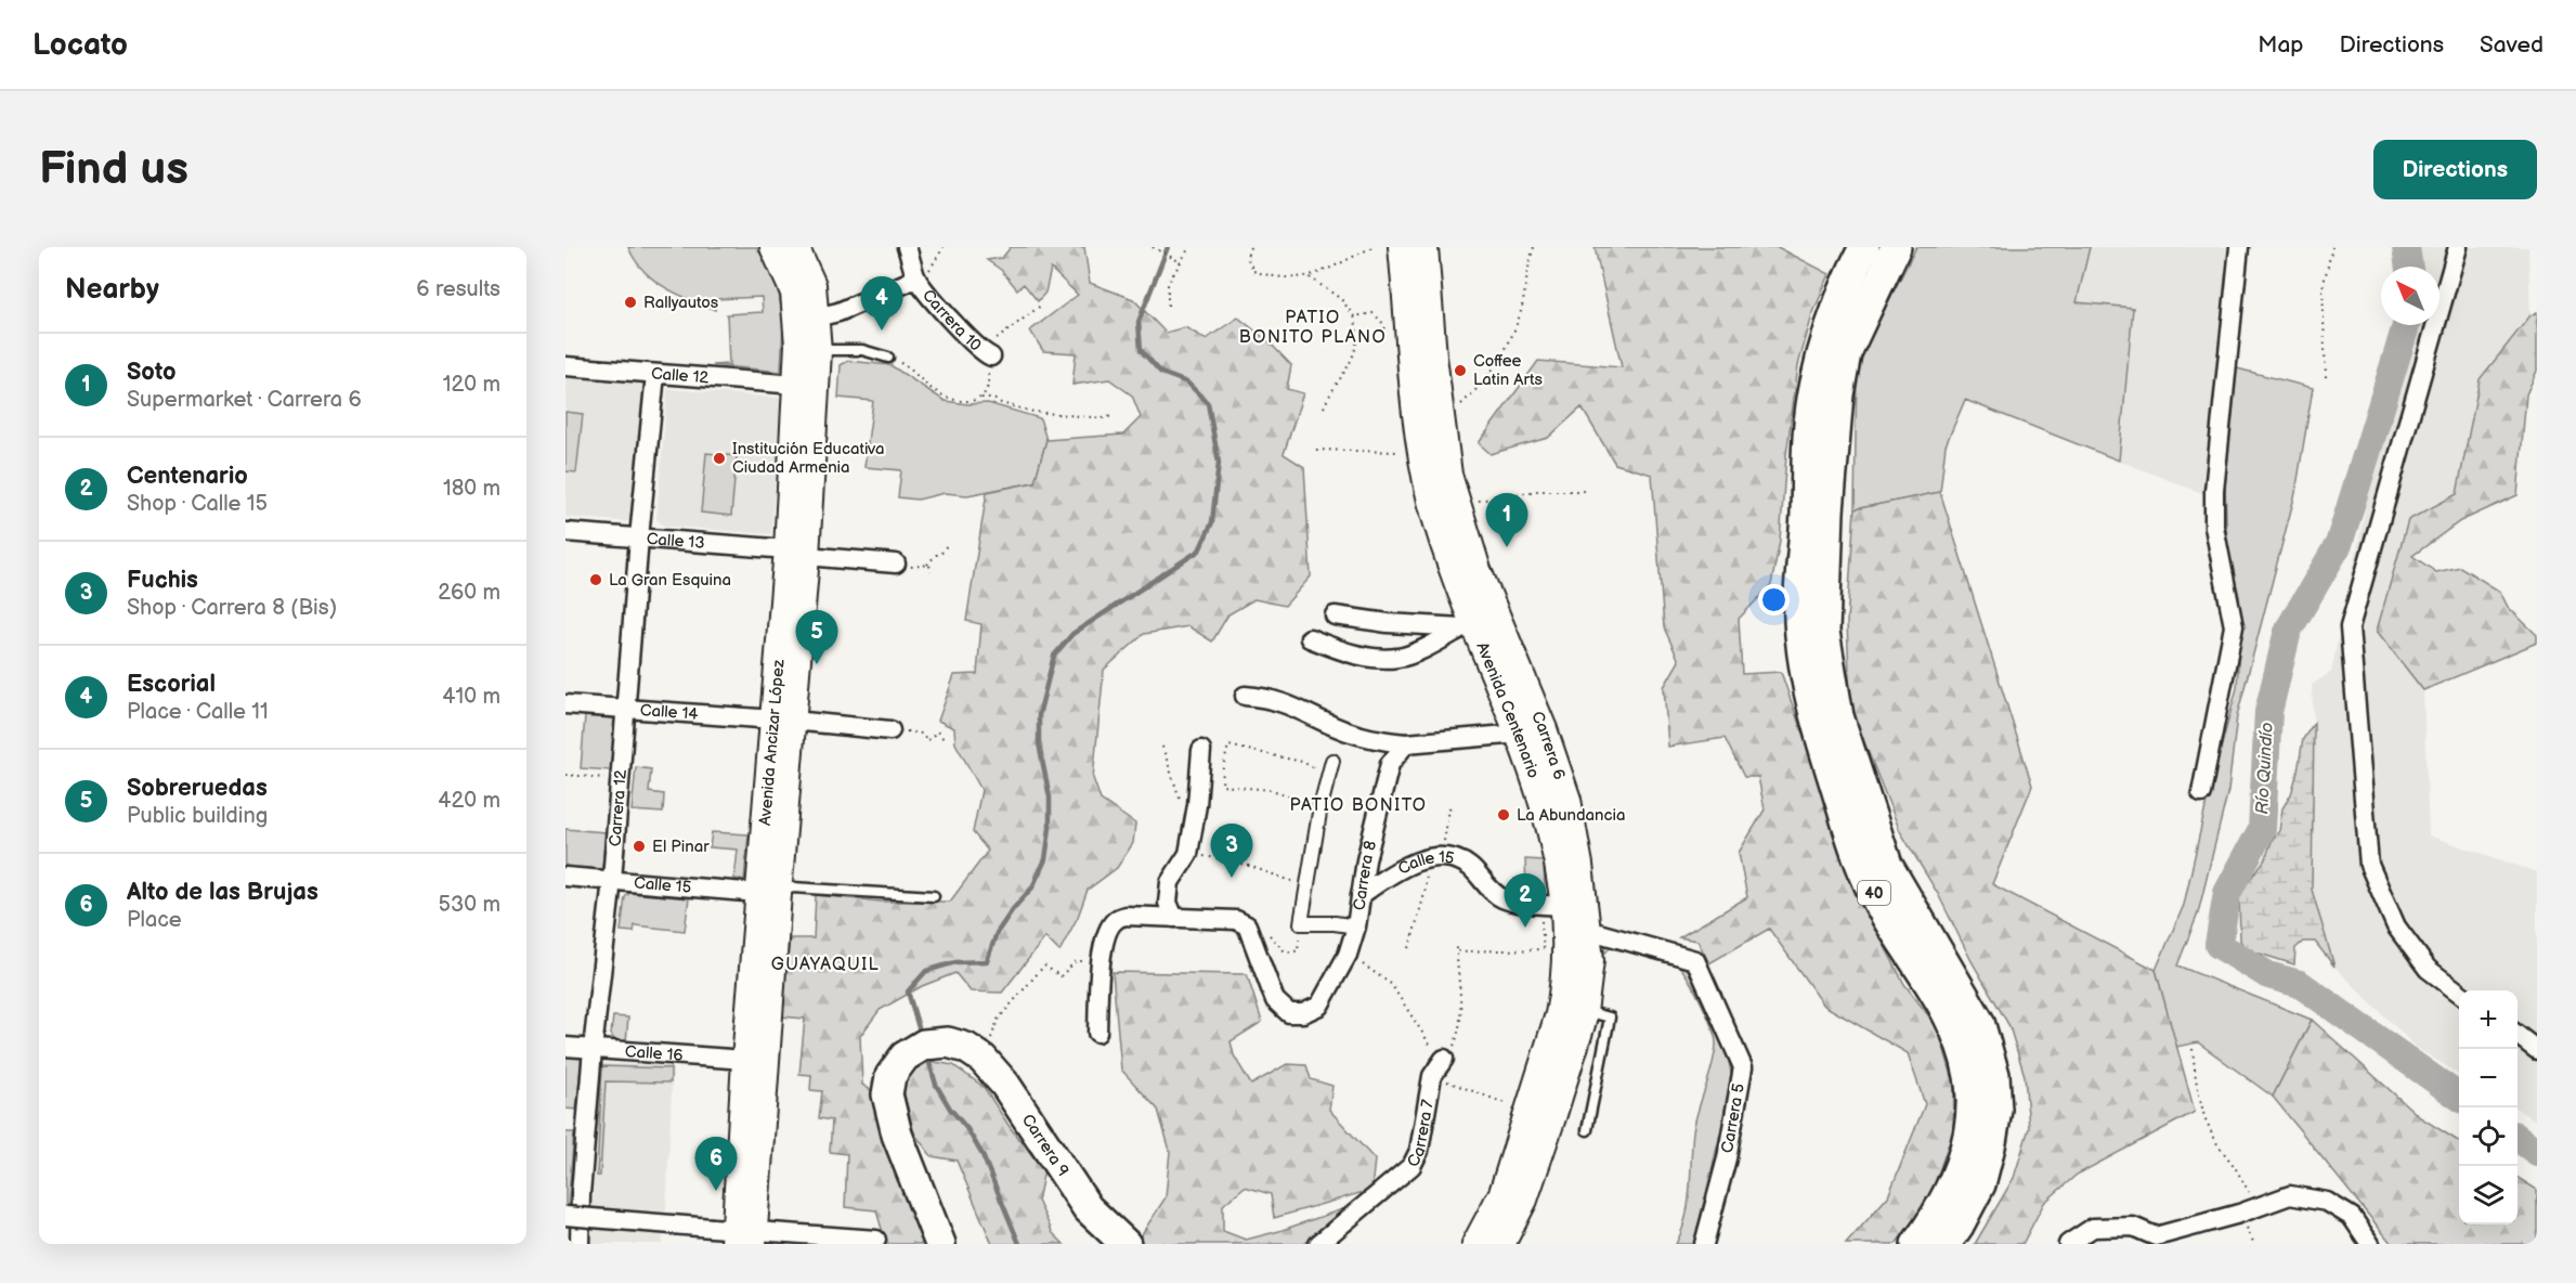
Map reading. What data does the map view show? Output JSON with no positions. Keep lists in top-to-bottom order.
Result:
{
  "streets": {
    "main road": [
      "Avenida Centenario",
      "Avenida Ancizar López",
      "Carrera 6",
      "40",
      "Carrera 9"
    ],
    "street": [
      "Carrera 10",
      "Calle 12",
      "Calle 13",
      "Calle 14",
      "Carrera 12",
      "Calle 15",
      "Carrera 8",
      "Calle 16",
      "Carrera 5",
      "Carrera 7"
    ]
  },
  "crossings": [
    ["Calle 12", "Avenida Ancizar López"],
    ["Calle 12", "Carrera 12"],
    ["Calle 13", "Avenida Ancizar López"],
    ["Calle 13", "Carrera 12"],
    ["Avenida Centenario", "Carrera 6"],
    ["Avenida Centenario", "Calle 15"],
    ["Calle 14", "Avenida Ancizar López"],
    ["Calle 14", "Carrera 12"],
    ["Avenida Ancizar López", "Calle 15"],
    ["Avenida Ancizar López", "Calle 16"],
    ["Carrera 6", "Calle 15"],
    ["Carrera 12", "Calle 15"],
    ["Carrera 12", "Calle 16"],
    ["Calle 15", "Carrera 8"],
    ["Calle 15", "Carrera 5"]
  ],
  "districts": ["PATIO BONITO PLANO", "PATIO BONITO", "GUAYAQUIL"],
  "water": ["Río Quindío"],
  "places": [
    "Rallyautos",
    "Coffee Latin Arts",
    "Institución Educativa Ciudad Armenia",
    "La Gran Esquina",
    "La Abundancia",
    "El Pinar"
  ],
  "north": "top left",
  "page": {
    "header": "Locato",
    "nav": ["Map", "Directions", "Saved"],
    "buttons": "Directions",
    "title": "Find us",
    "heading": ["Nearby", "6 results"],
    "pins": [
      "4",
      "1",
      "5",
      "3",
      "2",
      "6"
    ],
    "list": [
      {
        "mark": "1",
        "name": "Soto",
        "note": "Supermarket · Carrera 6",
        "value": "120 m"
      },
      {
        "mark": "2",
        "name": "Centenario",
        "note": "Shop · Calle 15",
        "value": "180 m"
      },
      {
        "mark": "3",
        "name": "Fuchis",
        "note": "Shop · Carrera 8 (Bis)",
        "value": "260 m"
      },
      {
        "mark": "4",
        "name": "Escorial",
        "note": "Place · Calle 11",
        "value": "410 m"
      },
      {
        "mark": "5",
        "name": "Sobreruedas",
        "note": "Public building",
        "value": "420 m"
      },
      {
        "mark": "6",
        "name": "Alto de las Brujas",
        "note": "Place",
        "value": "530 m"
      }
    ],
    "map_buttons": ["+", "−"]
  }
}
